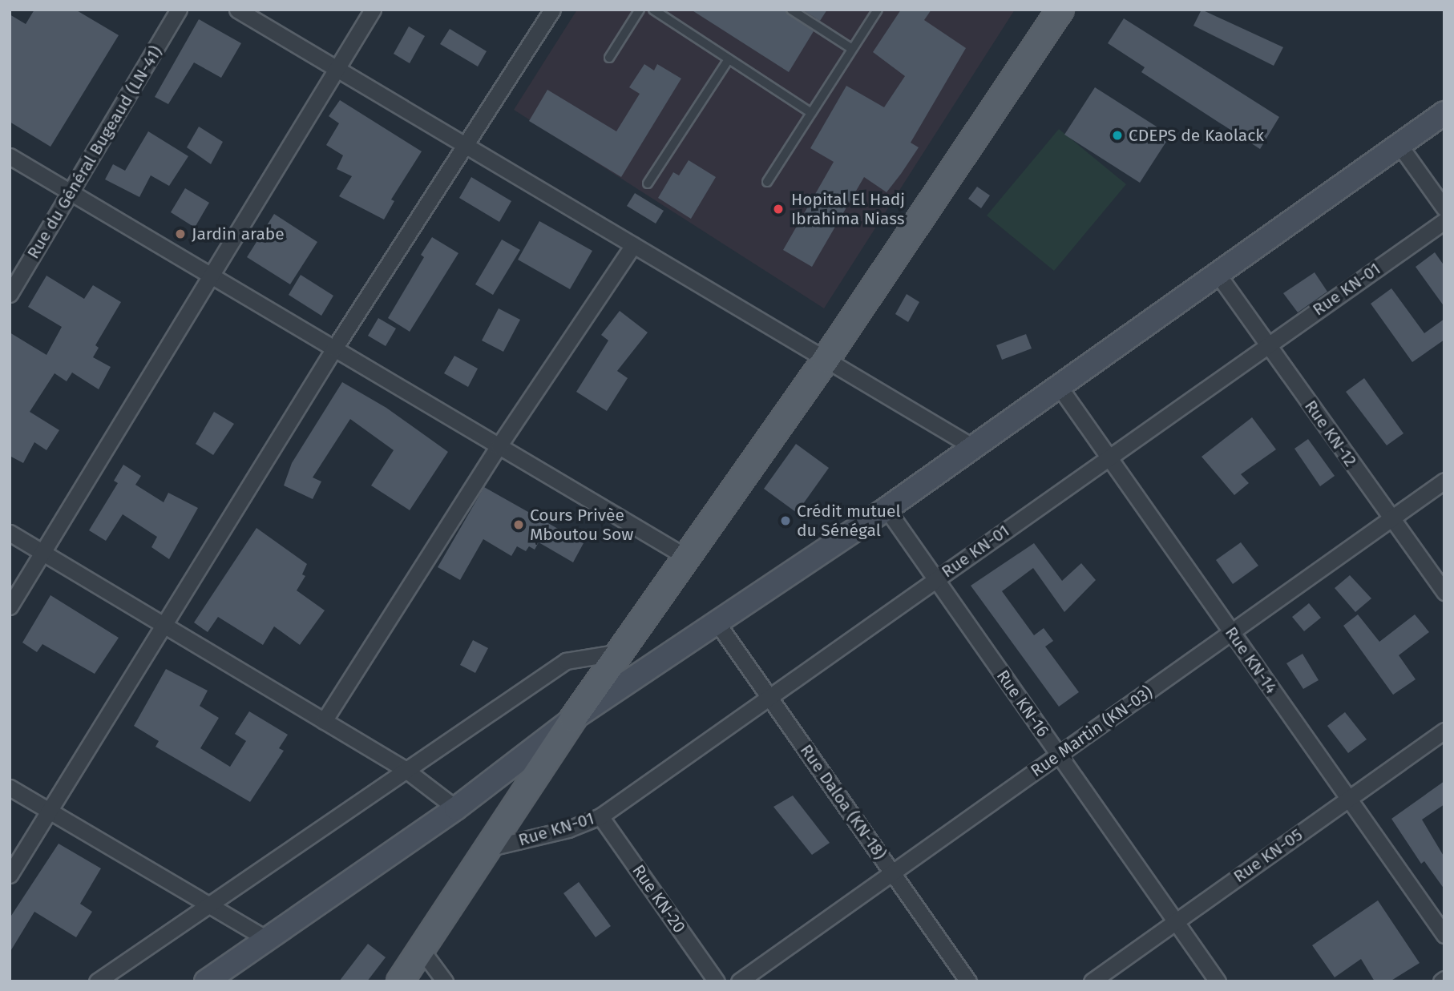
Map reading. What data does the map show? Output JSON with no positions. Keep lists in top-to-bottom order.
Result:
{
  "streets": {
    "street": [
      "Rue du Général Bugeaud (LN-41)",
      "Rue KN-01",
      "Rue KN-12",
      "Rue KN-14",
      "Rue KN-16",
      "Rue Martin (KN-03)",
      "Rue Daloa (KN-18)",
      "Rue KN-05",
      "Rue KN-20"
    ]
  },
  "crossings": [
    ["Rue KN-01", "Rue KN-12"],
    ["Rue KN-01", "Rue KN-14"],
    ["Rue KN-01", "Rue KN-16"],
    ["Rue KN-01", "Rue Daloa (KN-18)"],
    ["Rue KN-01", "Rue KN-20"],
    ["Rue KN-12", "Rue Martin (KN-03)"],
    ["Rue KN-14", "Rue Martin (KN-03)"],
    ["Rue KN-14", "Rue KN-05"],
    ["Rue KN-16", "Rue Martin (KN-03)"],
    ["Rue KN-16", "Rue KN-05"],
    ["Rue Martin (KN-03)", "Rue Daloa (KN-18)"]
  ],
  "places": [
    "CDEPS de Kaolack",
    "Hopital El Hadj Ibrahima Niass",
    "Jardin arabe",
    "Crédit mutuel du Sénégal",
    "Cours Privèe Mboutou Sow"
  ]
}
